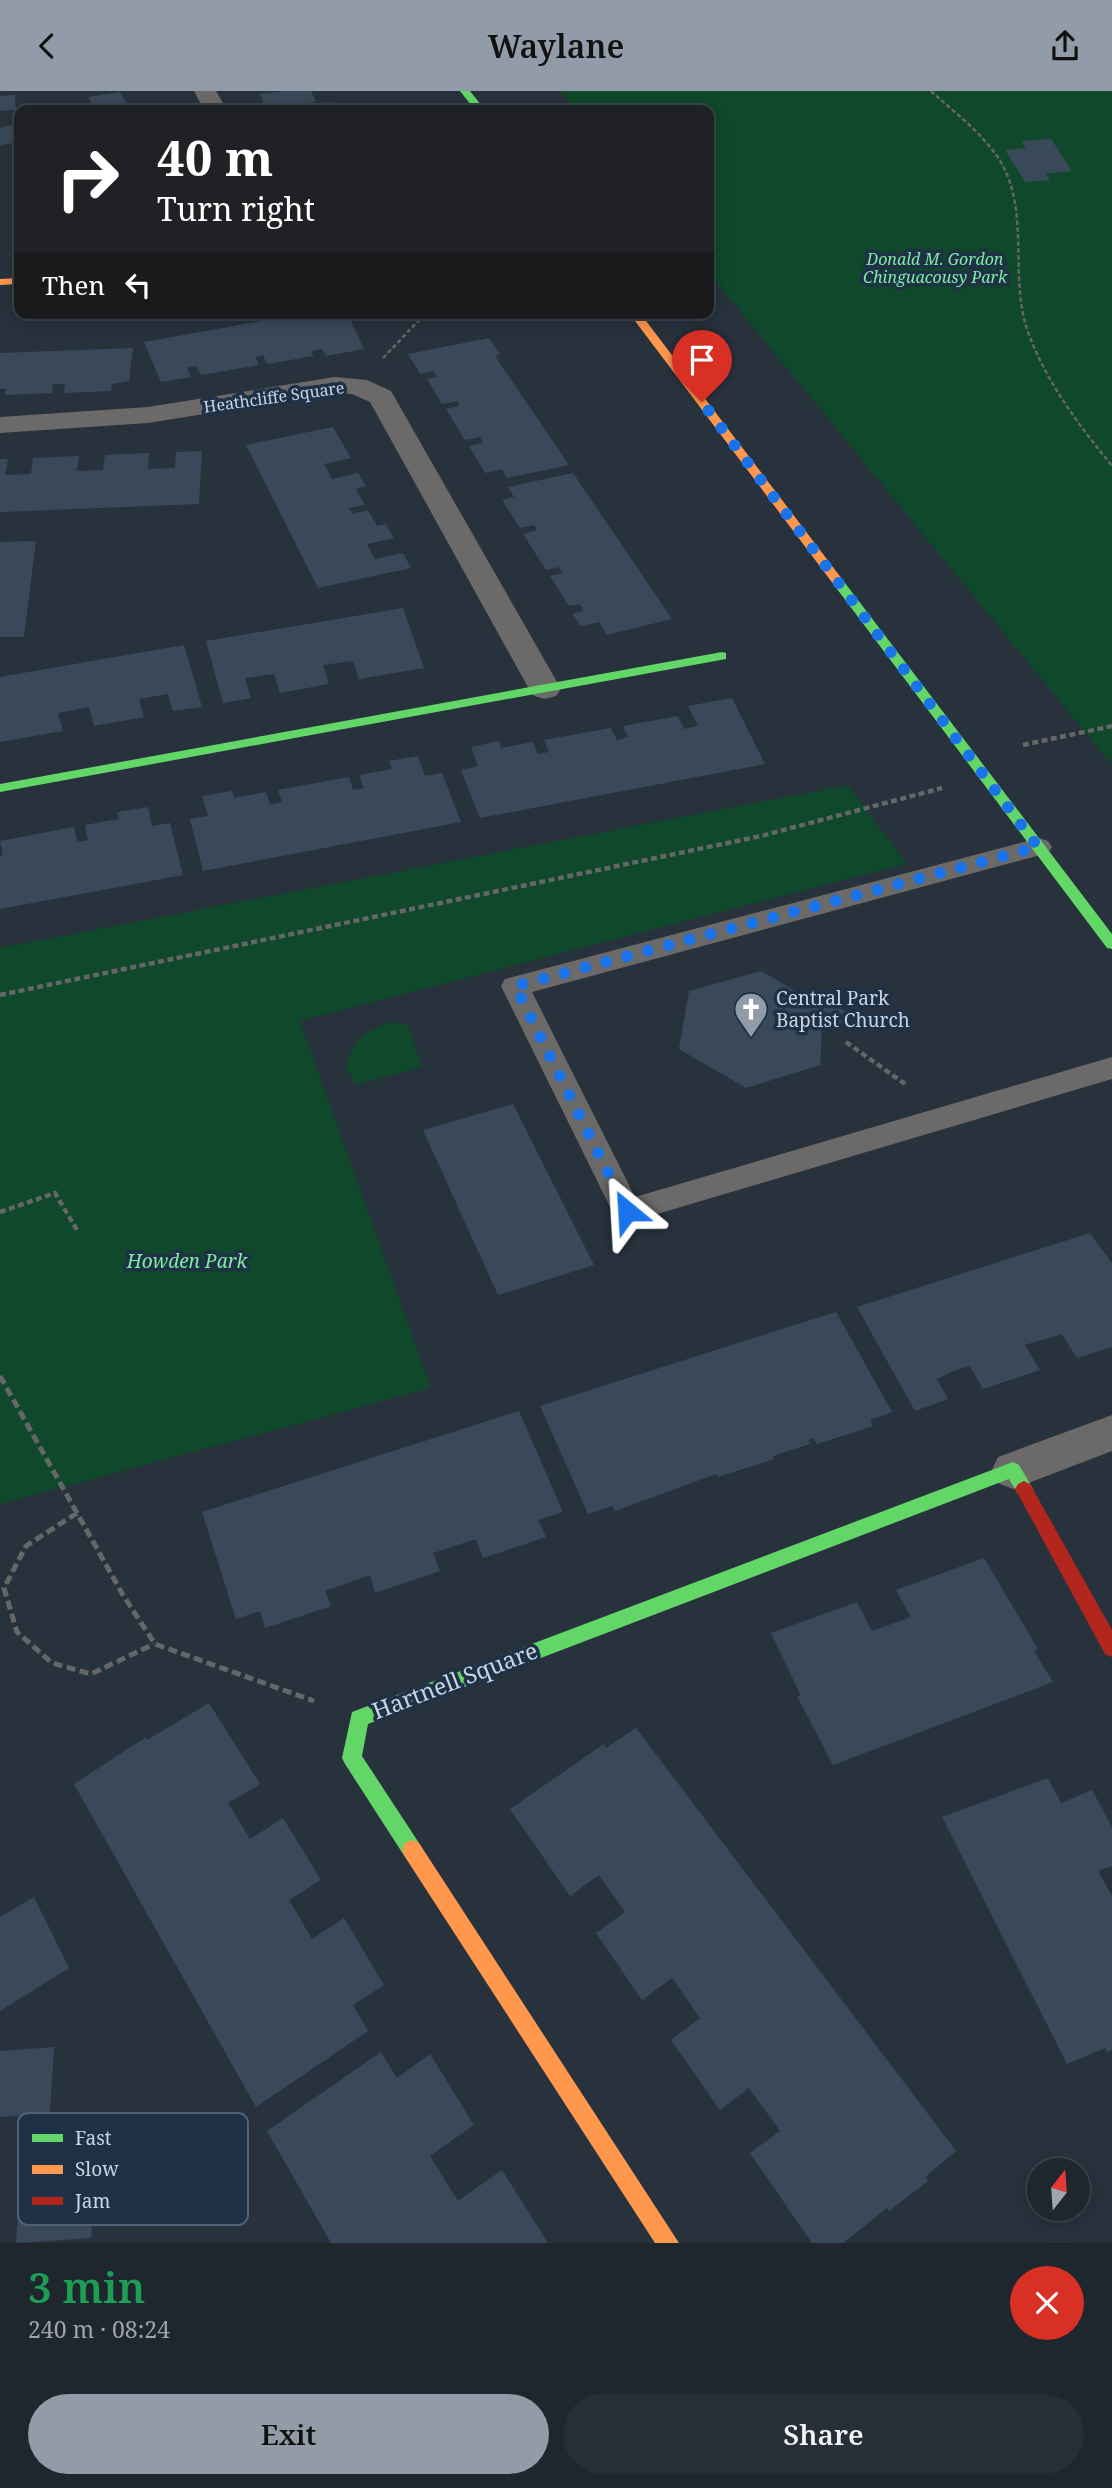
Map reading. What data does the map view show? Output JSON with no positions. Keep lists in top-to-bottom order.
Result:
{
  "streets": {
    "street": ["Heathcliffe Square", "Hartnell Square"]
  },
  "parks": ["Donald M. Gordon Chinguacousy Park", "Howden Park"],
  "places": {
    "church": ["Central Park Baptist Church"]
  },
  "legend": ["Fast", "Slow", "Jam"],
  "north": "top",
  "page": {
    "header": "Waylane",
    "turn": ["40 m", "Turn right"],
    "then": "Then",
    "heading": ["3 min", "240 m · 08:24"],
    "buttons": ["Exit", "Share"]
  }
}
